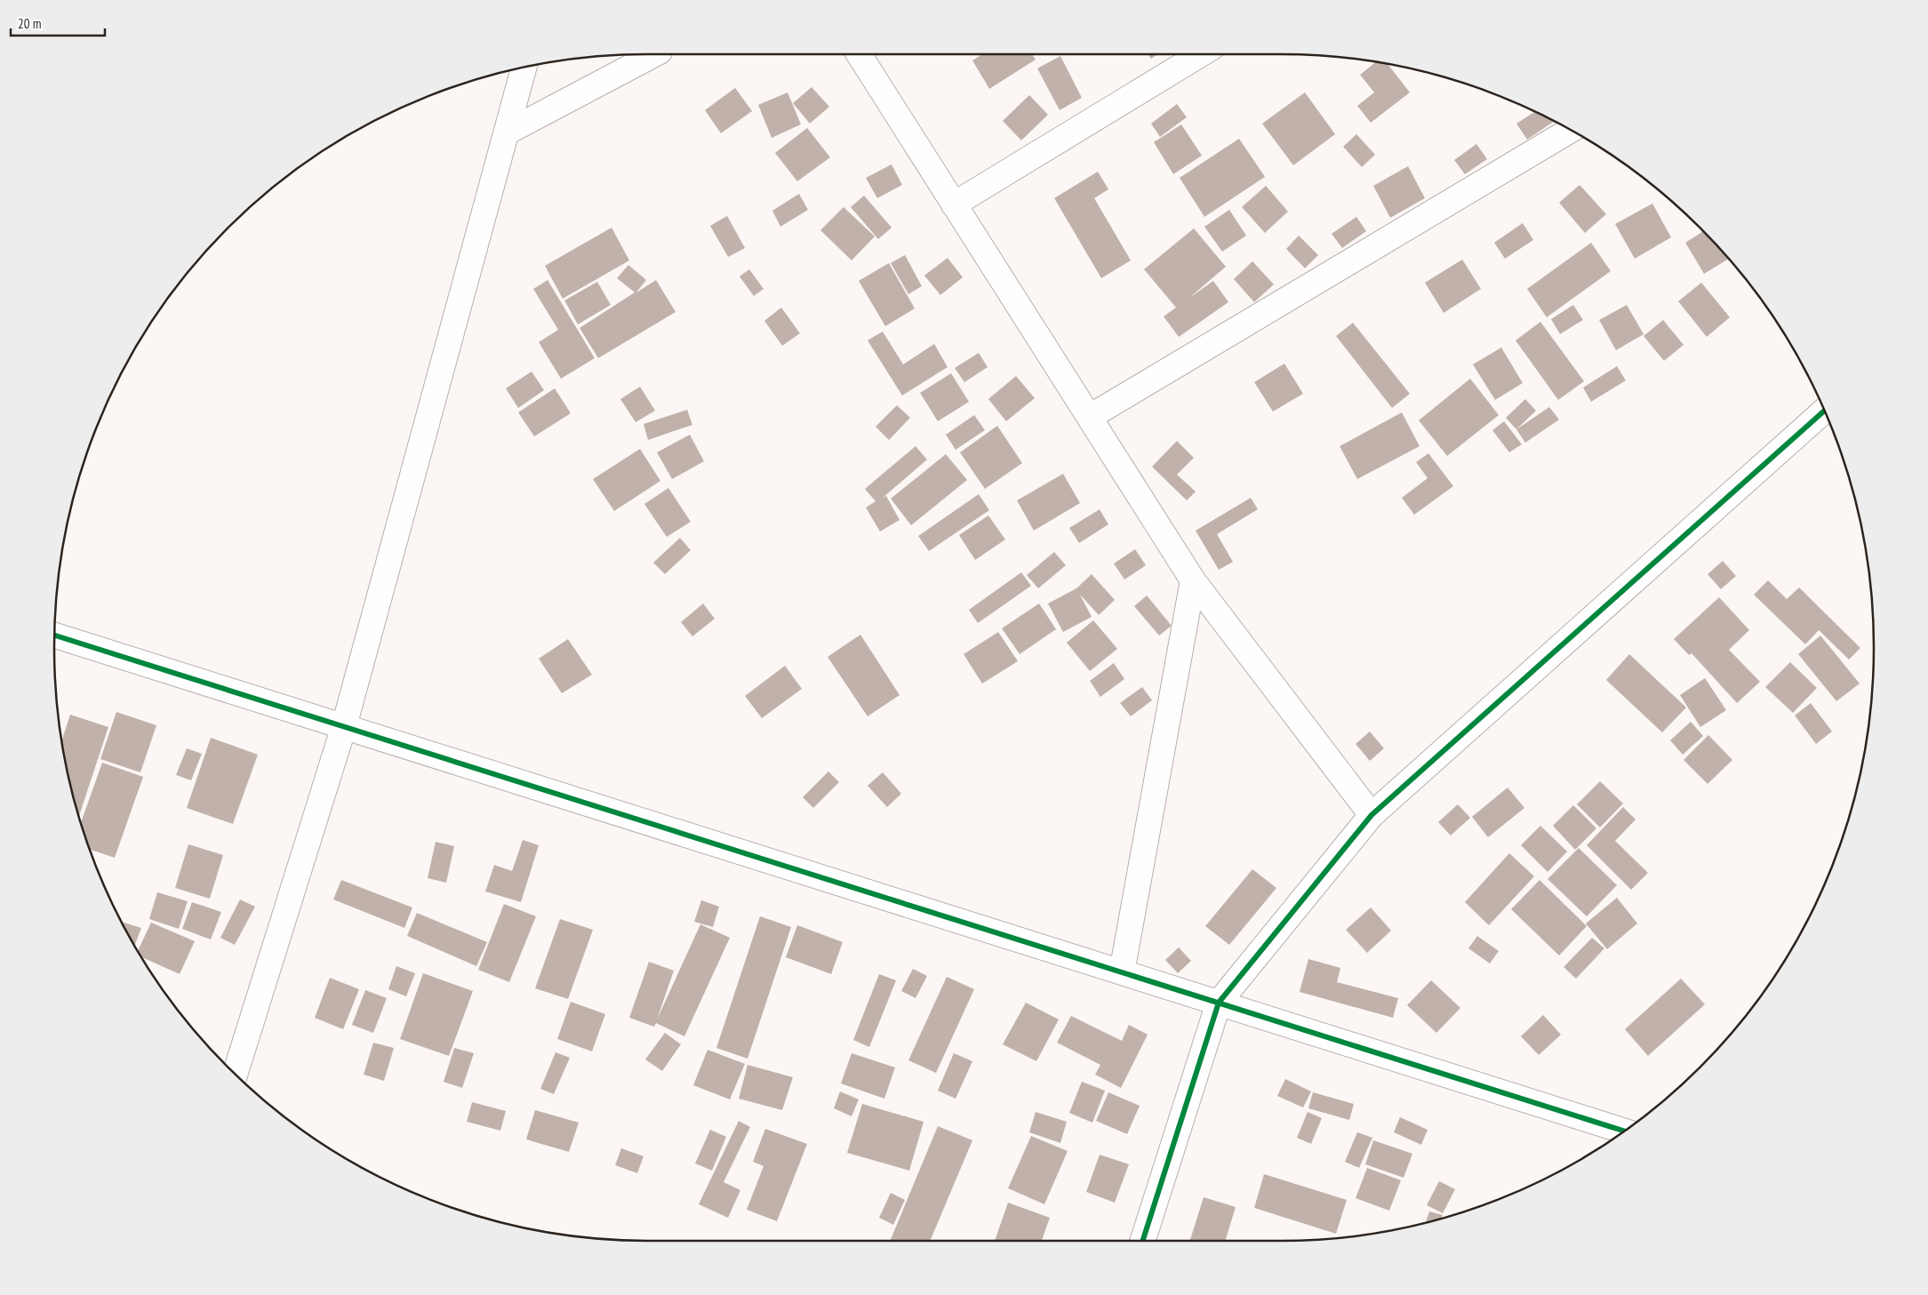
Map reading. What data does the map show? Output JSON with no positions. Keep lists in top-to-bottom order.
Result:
{
  "scale_bar": "20 m"
}
